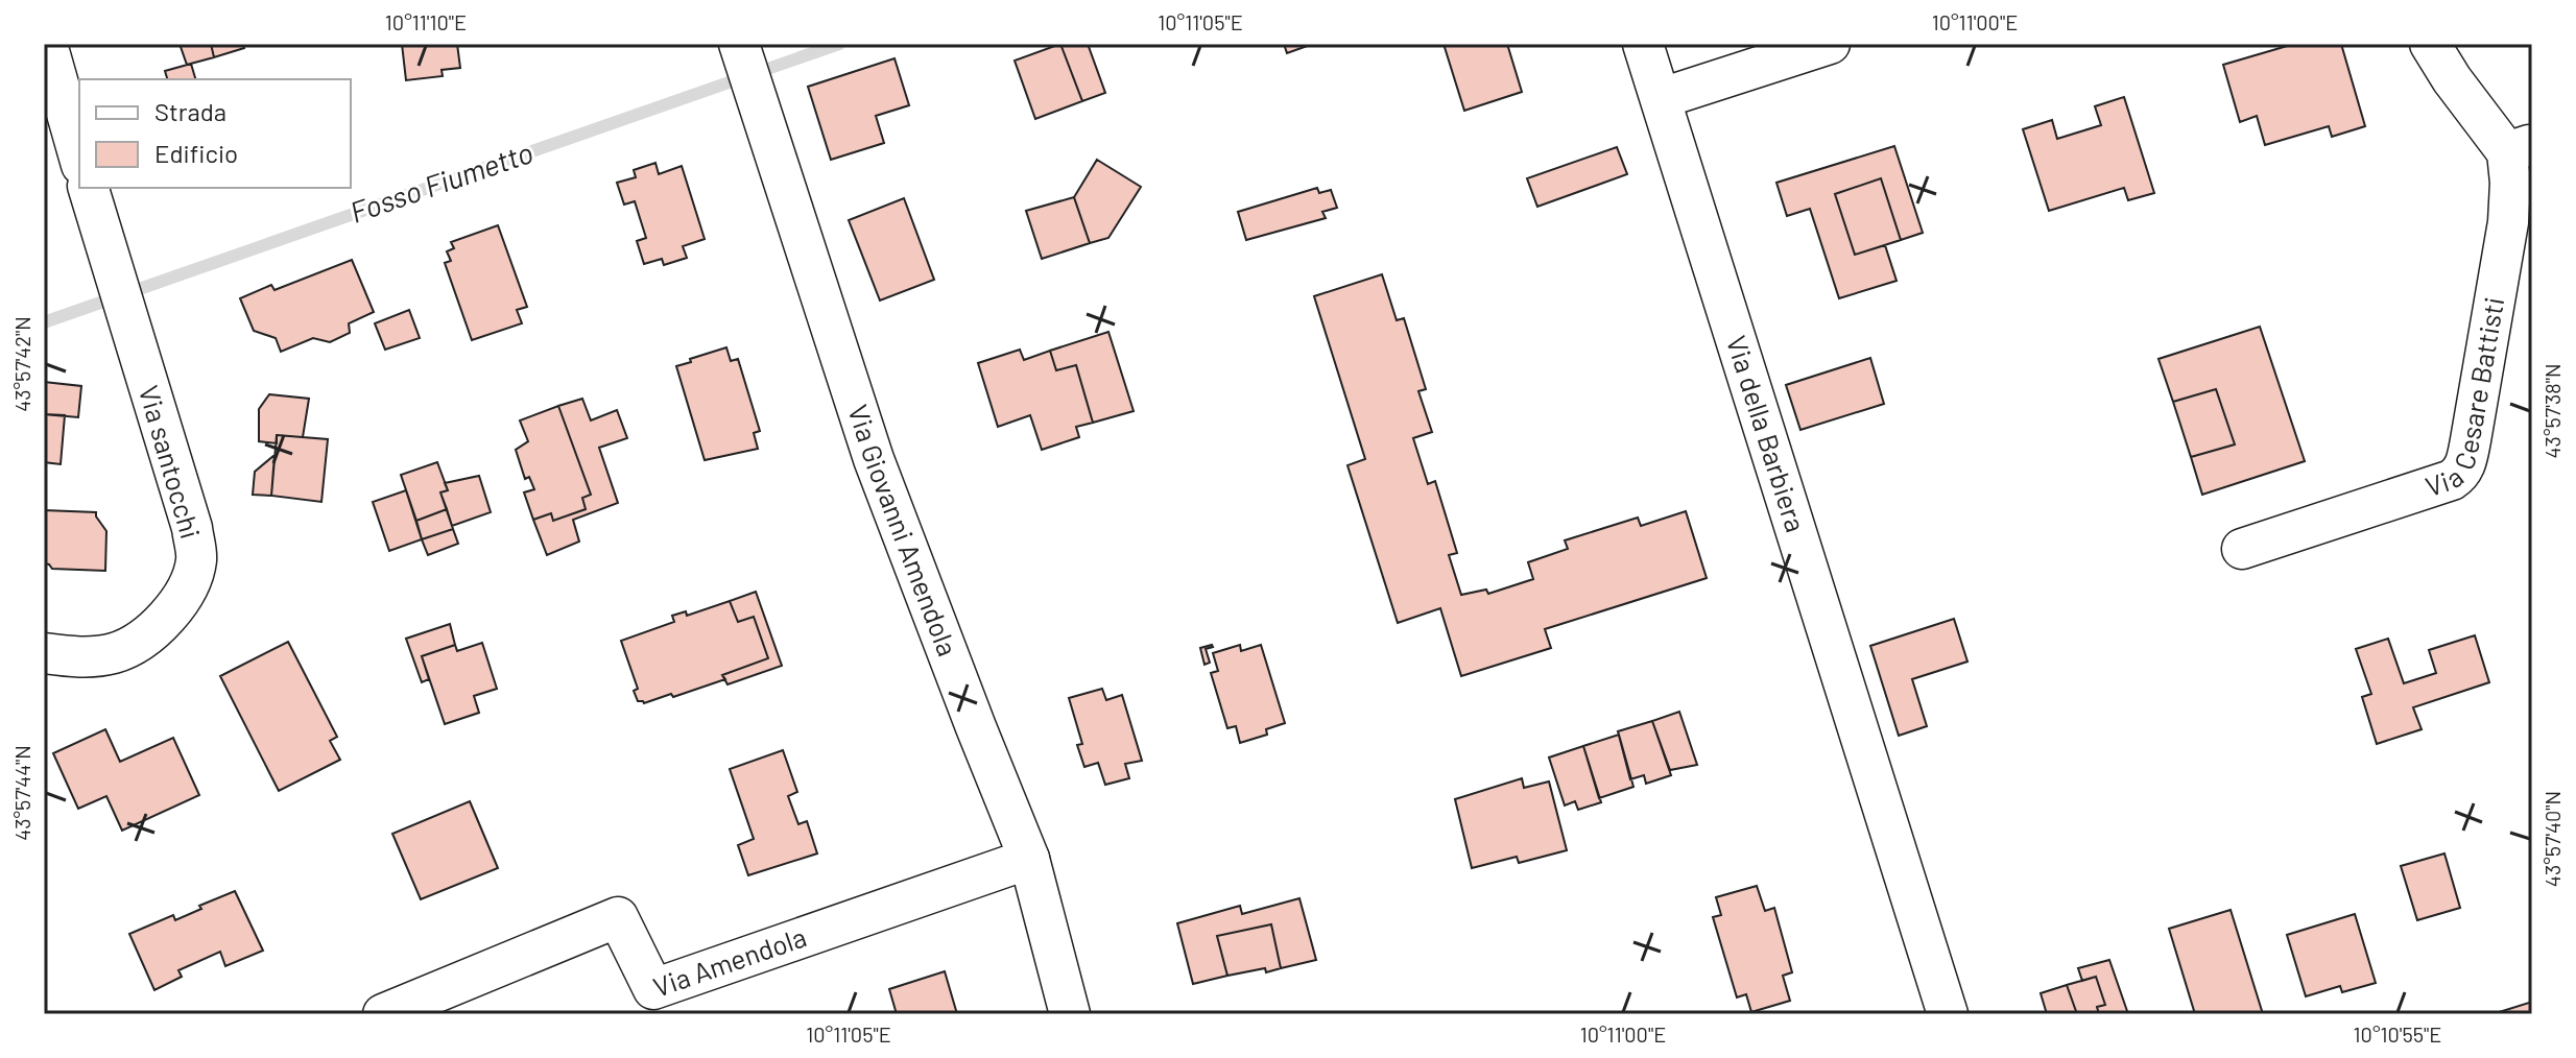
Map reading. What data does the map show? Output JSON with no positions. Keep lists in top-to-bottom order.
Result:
{
  "streets": {
    "street": [
      "Via Cesare Battisti",
      "Via della Barbiera",
      "Via santocchi",
      "Via Giovanni Amendola",
      "Via Amendola"
    ]
  },
  "crossings": [
    ["Via Giovanni Amendola", "Via Amendola"]
  ],
  "water": ["Fosso Fiumetto"],
  "legend": ["Strada", "Edificio"],
  "coordinates": [
    "10°11'10\"E",
    "10°11'05\"E",
    "10°11'00\"E",
    "43°57'42\"N",
    "43°57'38\"N",
    "43°57'44\"N",
    "43°57'40\"N",
    "10°10'55\"E"
  ]
}
